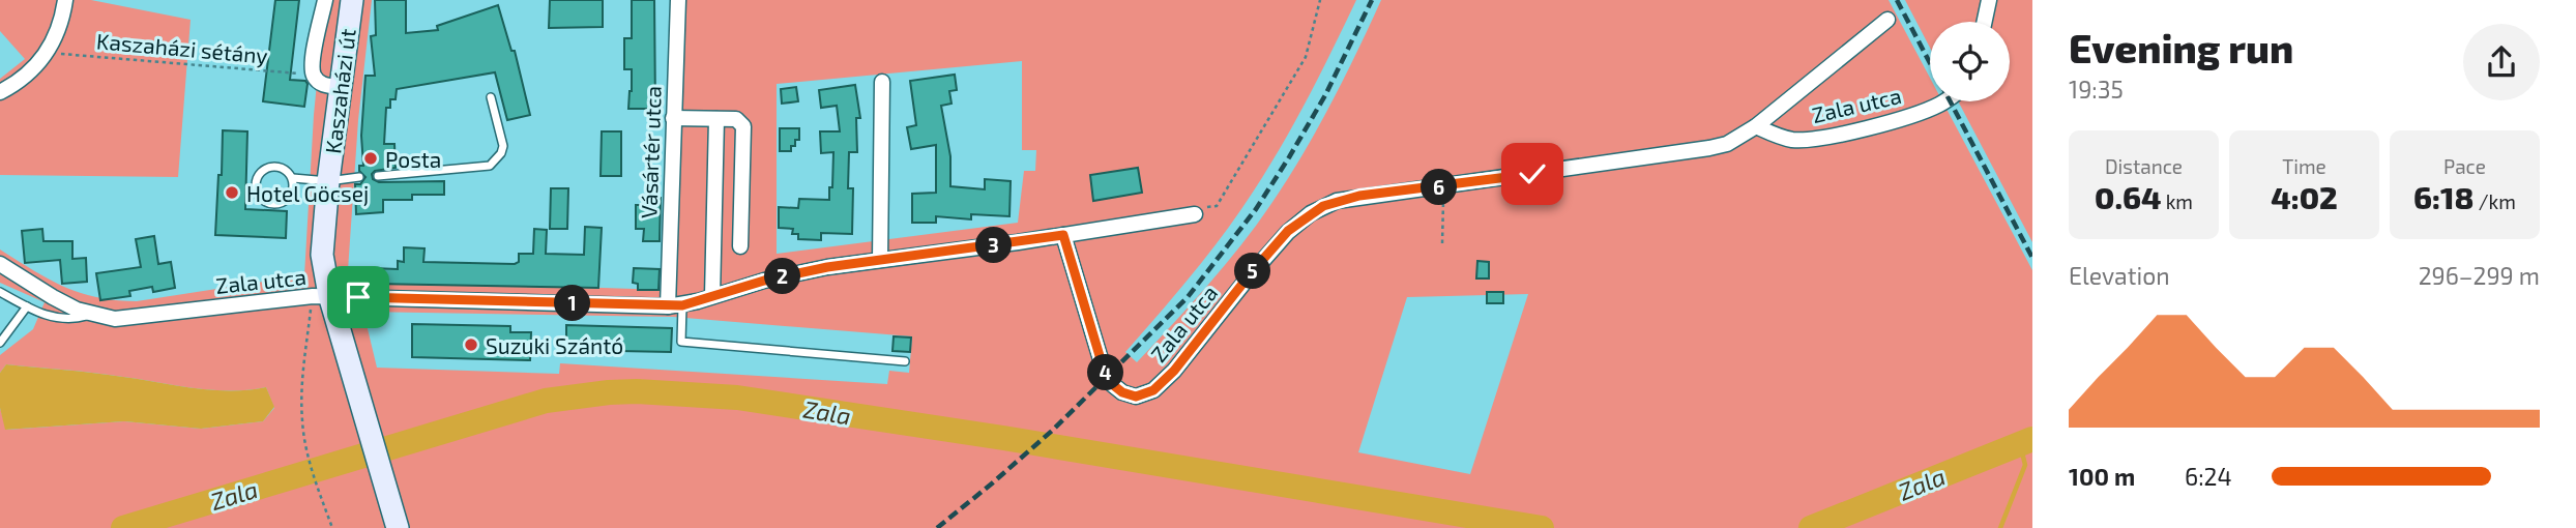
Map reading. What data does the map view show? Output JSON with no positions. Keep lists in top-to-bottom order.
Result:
{
  "streets": {
    "street": ["Kaszaházi út", "Zala utca", "Vásártér utca"],
    "path": ["Kaszaházi sétány"]
  },
  "crossings": [
    ["Kaszaházi út", "Zala utca"],
    ["Zala utca", "Vásártér utca"]
  ],
  "water": ["Zala"],
  "places": ["Posta", "Hotel Göcsej", "Suzuki Szántó"],
  "page": {
    "heading": ["Evening run", "19:35"],
    "stats": [
      ["Distance", "0.64 km"],
      ["Time", "4:02"],
      ["Pace", "6:18 /km"]
    ],
    "pins": [
      "6",
      "3",
      "5",
      "2",
      "1",
      "4"
    ],
    "chart": ["Elevation", "296–299 m"],
    "list": [
      {
        "name": "100 m",
        "note": "6:24"
      }
    ]
  }
}
